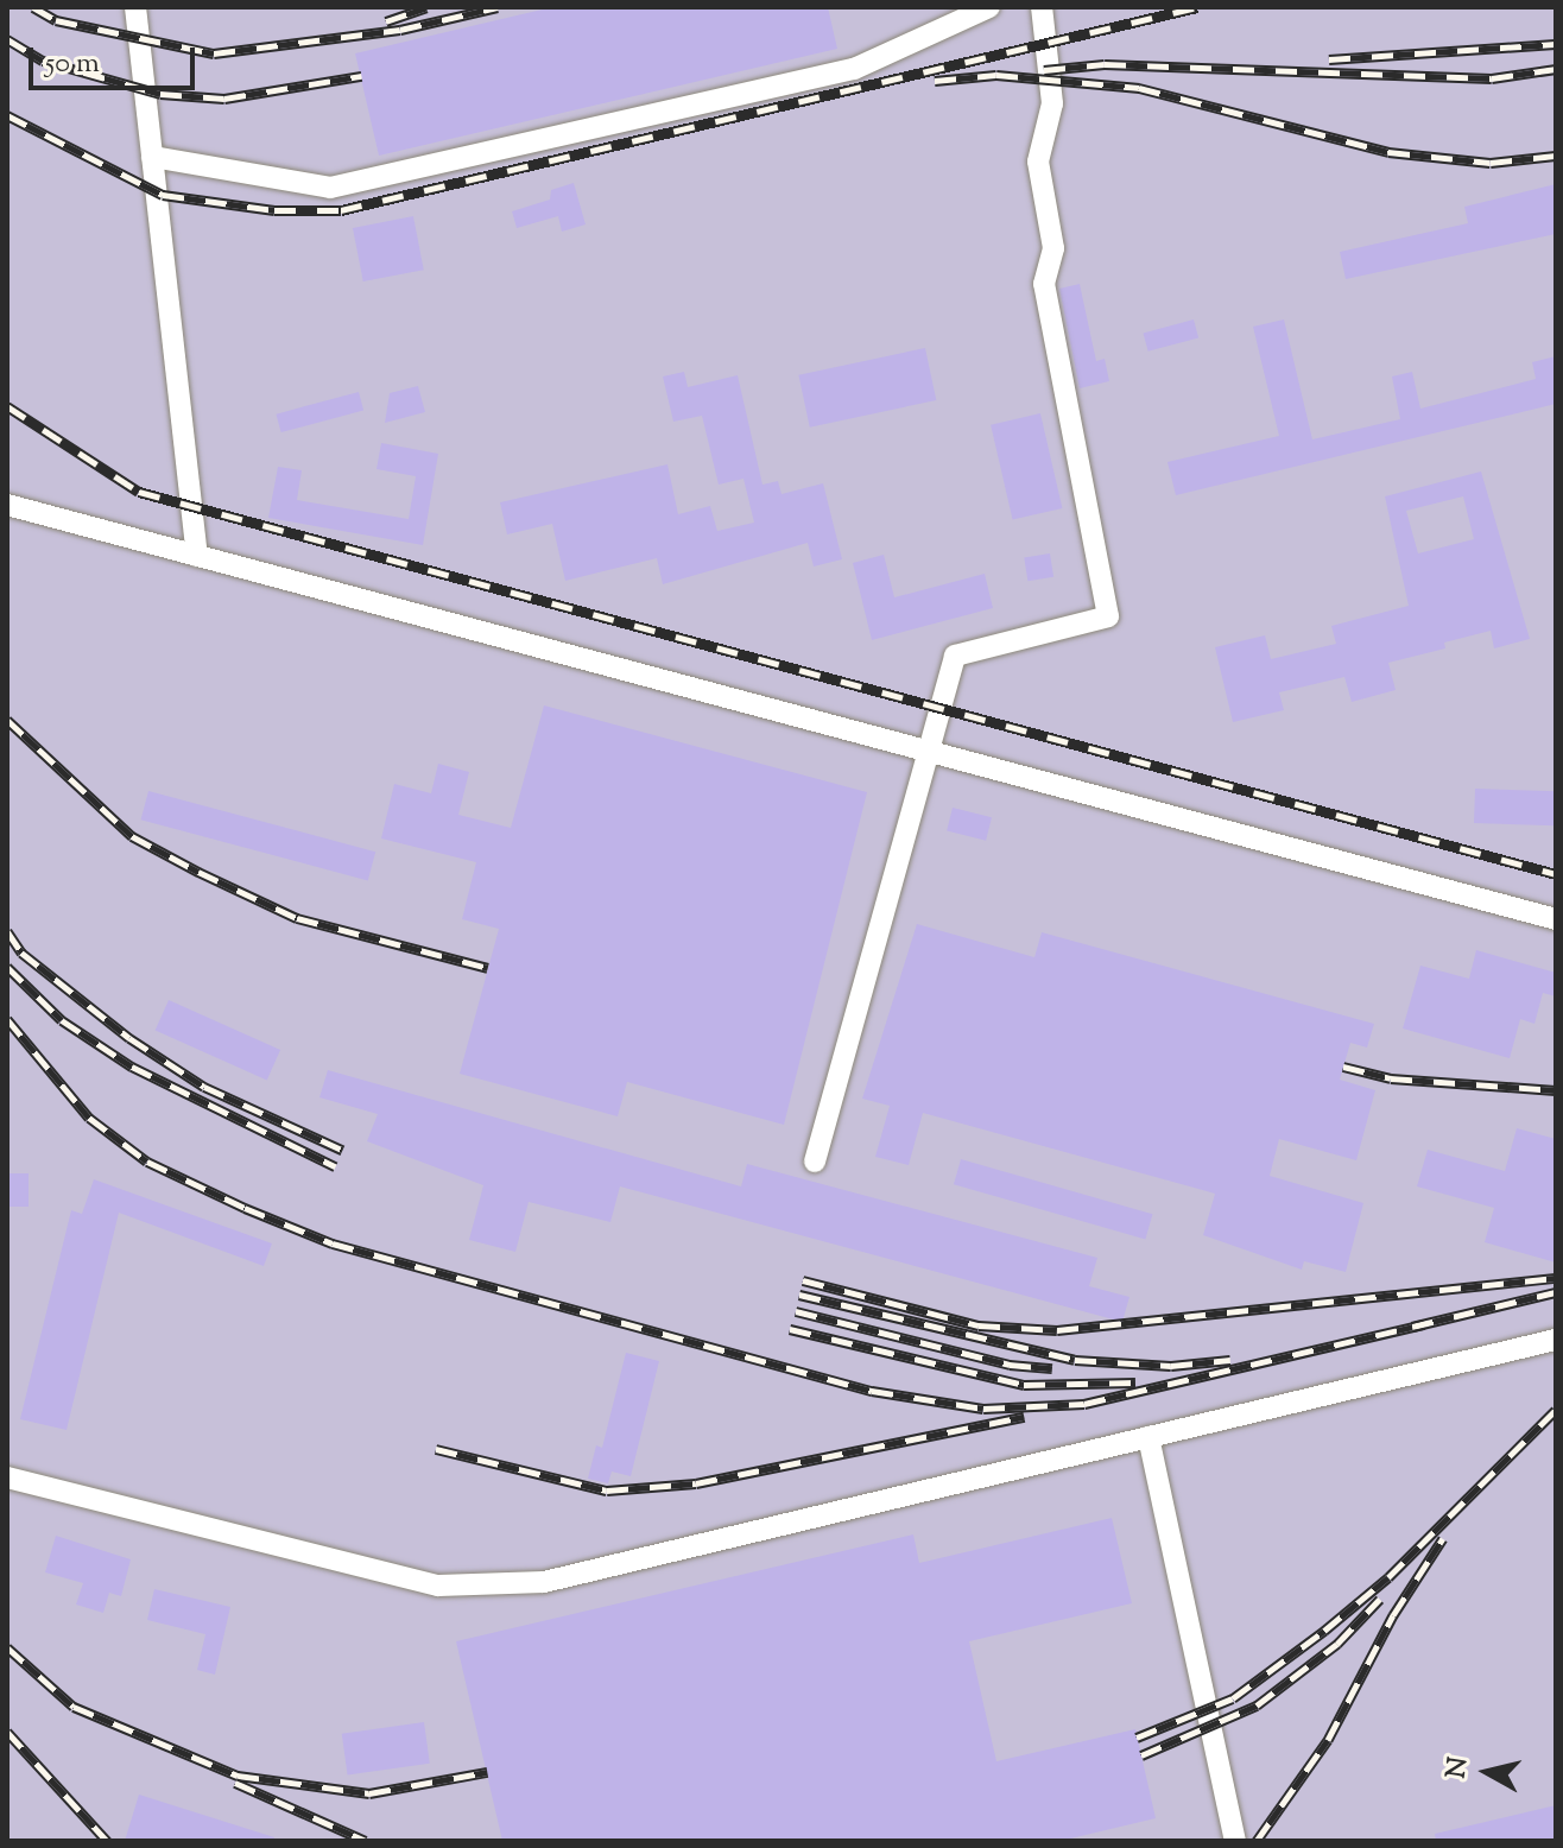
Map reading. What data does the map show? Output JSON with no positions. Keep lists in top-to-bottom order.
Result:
{
  "scale_bar": "50 m",
  "north": "left"
}
